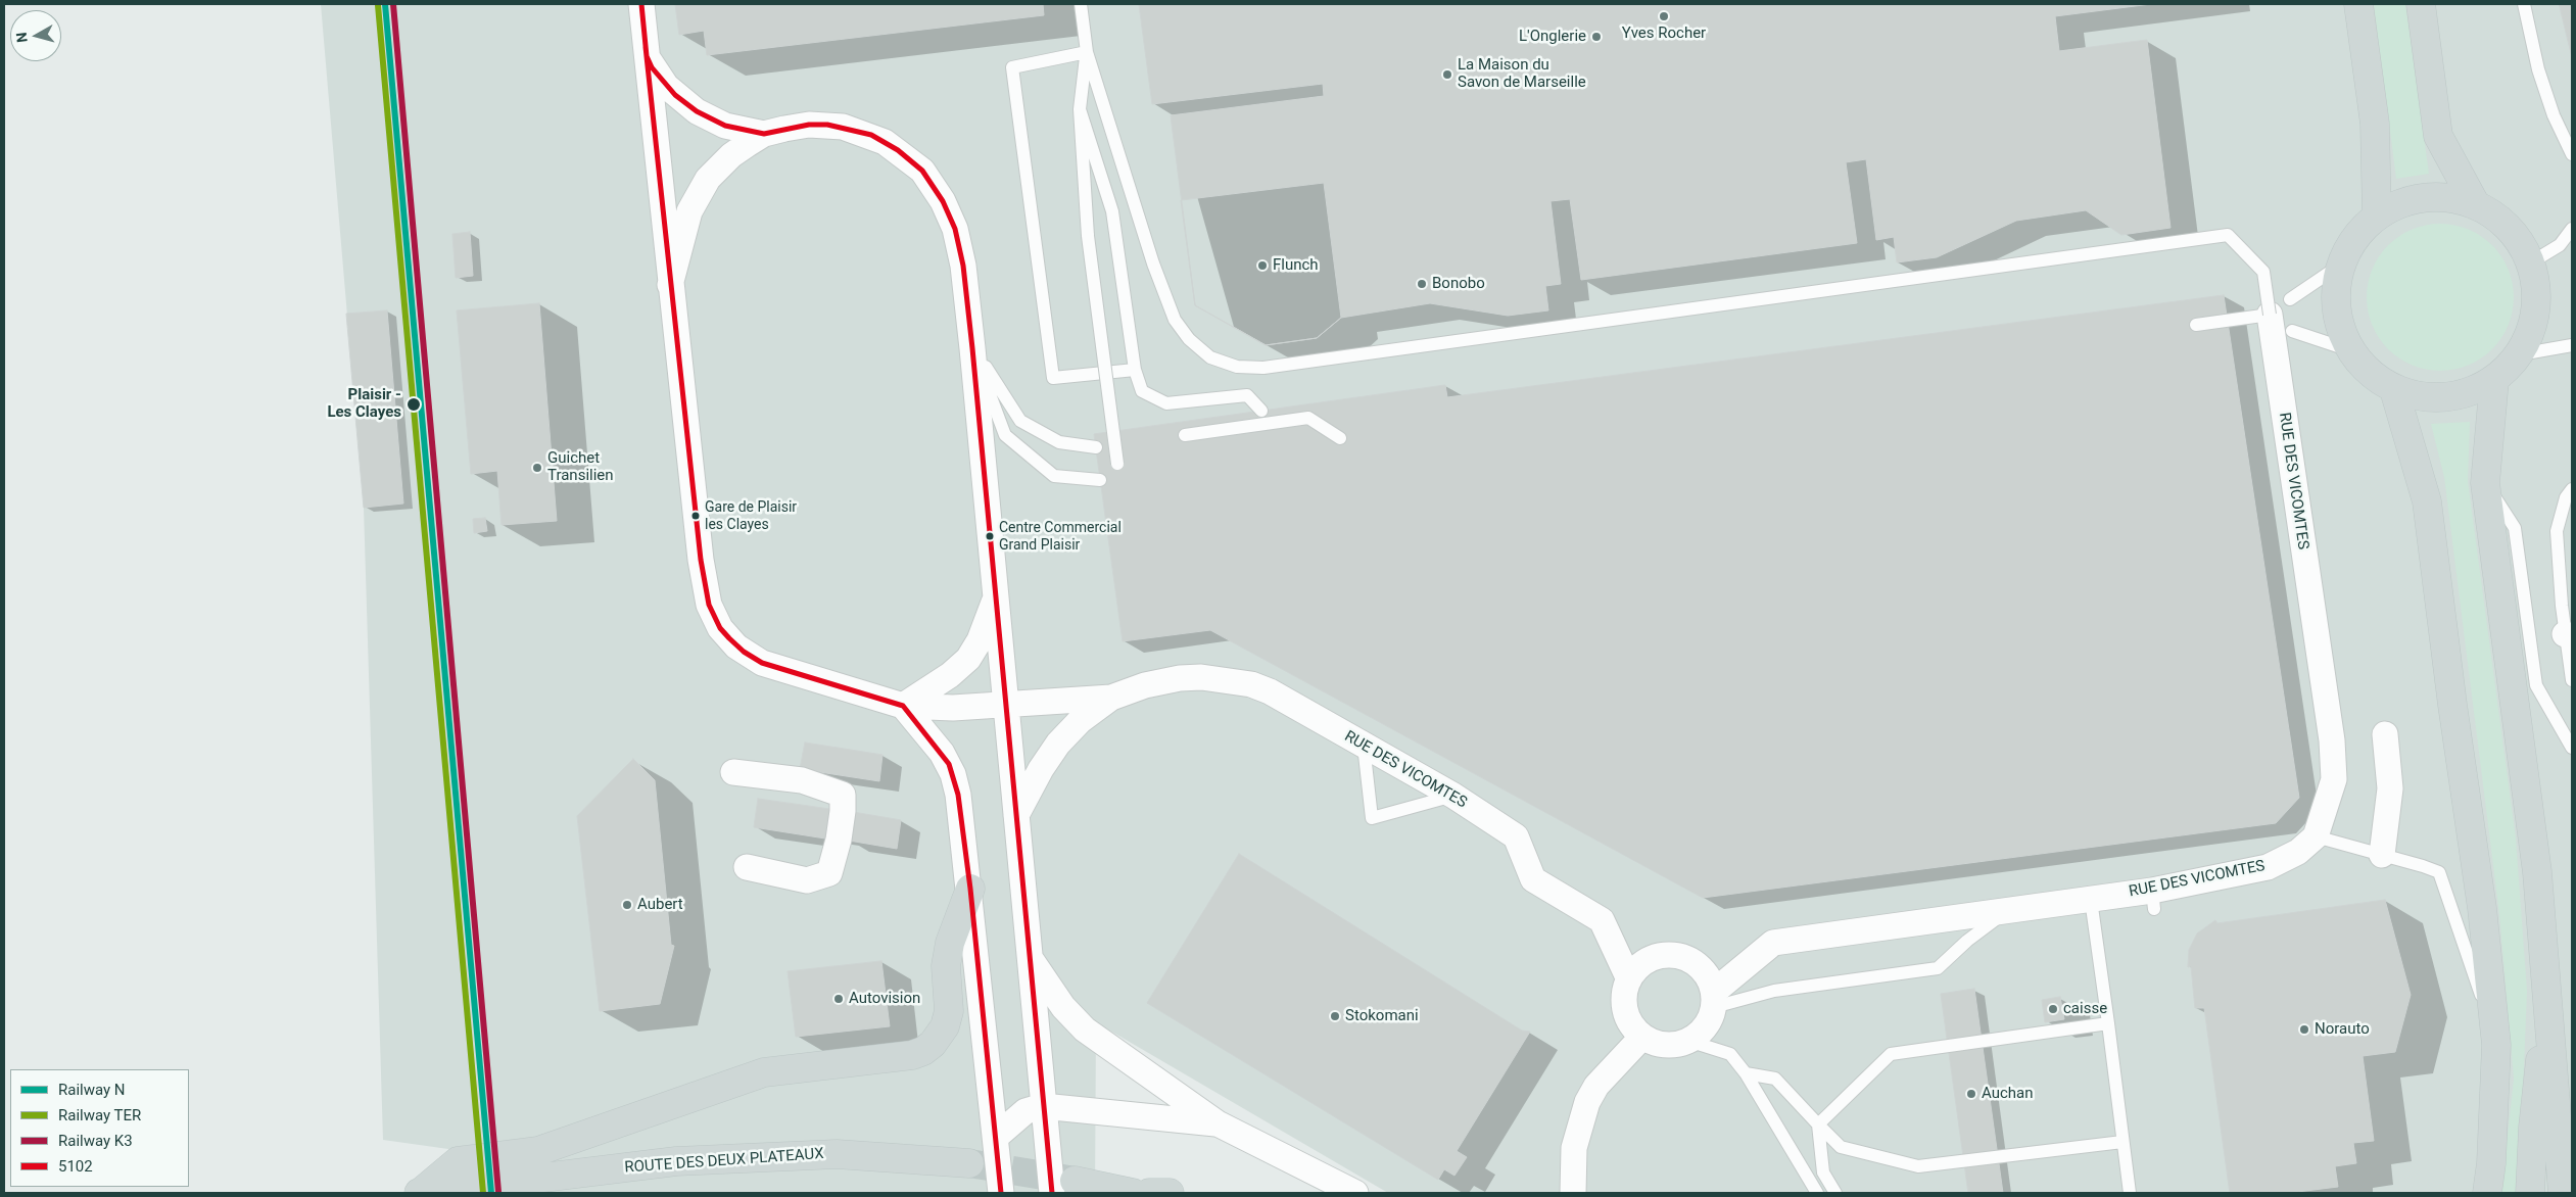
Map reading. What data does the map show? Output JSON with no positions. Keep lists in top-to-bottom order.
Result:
{
  "streets": {
    "main road": ["ROUTE DES DEUX PLATEAUX"],
    "street": ["RUE DES VICOMTES"]
  },
  "places": [
    "Yves Rocher",
    "L'Onglerie",
    "La Maison du Savon de Marseille",
    "Flunch",
    "Bonobo",
    "Plaisir - Les Clayes",
    "Guichet Transilien",
    "Gare de Plaisir les Clayes",
    "Centre Commercial Grand Plaisir",
    "Aubert",
    "Autovision",
    "caisse",
    "Stokomani",
    "Norauto",
    "Auchan"
  ],
  "lines": [
    "rail line N",
    "rail line K3",
    "transit line 5102",
    "rail line TER"
  ],
  "legend": [
    "Railway N",
    "Railway TER",
    "Railway K3",
    "5102"
  ],
  "north": "left"
}
